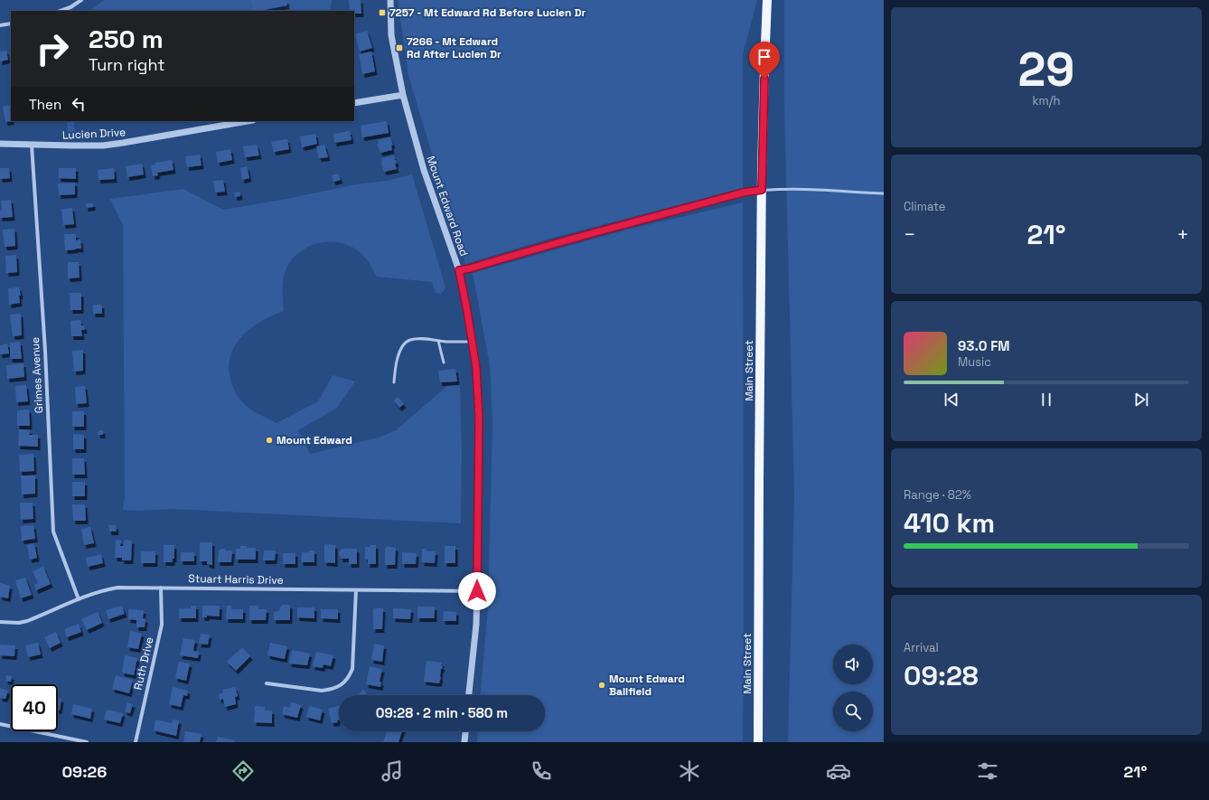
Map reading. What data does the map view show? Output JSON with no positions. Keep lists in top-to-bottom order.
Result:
{
  "streets": {
    "main road": ["Main Street"],
    "street": [
      "Lucien Drive",
      "Mount Edward Road",
      "Grimes Avenue",
      "Stuart Harris Drive",
      "Ruth Drive"
    ]
  },
  "crossings": [
    ["Lucien Drive", "Grimes Avenue"],
    ["Mount Edward Road", "Stuart Harris Drive"],
    ["Grimes Avenue", "Stuart Harris Drive"],
    ["Stuart Harris Drive", "Ruth Drive"]
  ],
  "places": {
    "transit": ["7257 - Mt Edward Rd Before Lucien Dr", "7266 - Mt Edward Rd After Lucien Dr"],
    "other": ["Mount Edward", "Mount Edward Ballfield"]
  },
  "page": {
    "tile": [
      ["29", "km/h"],
      "Climate",
      ["Range · 82%", "410 km"],
      ["Arrival", "09:28"]
    ],
    "turn": ["250 m", "Turn right"],
    "then": "Then",
    "heat": ["−", "21°", "+"],
    "song": ["93.0 FM", "Music"],
    "limit": "40",
    "trip": "09:28 · 2 min · 580 m",
    "tabs": ["09:26", "21°"]
  }
}
